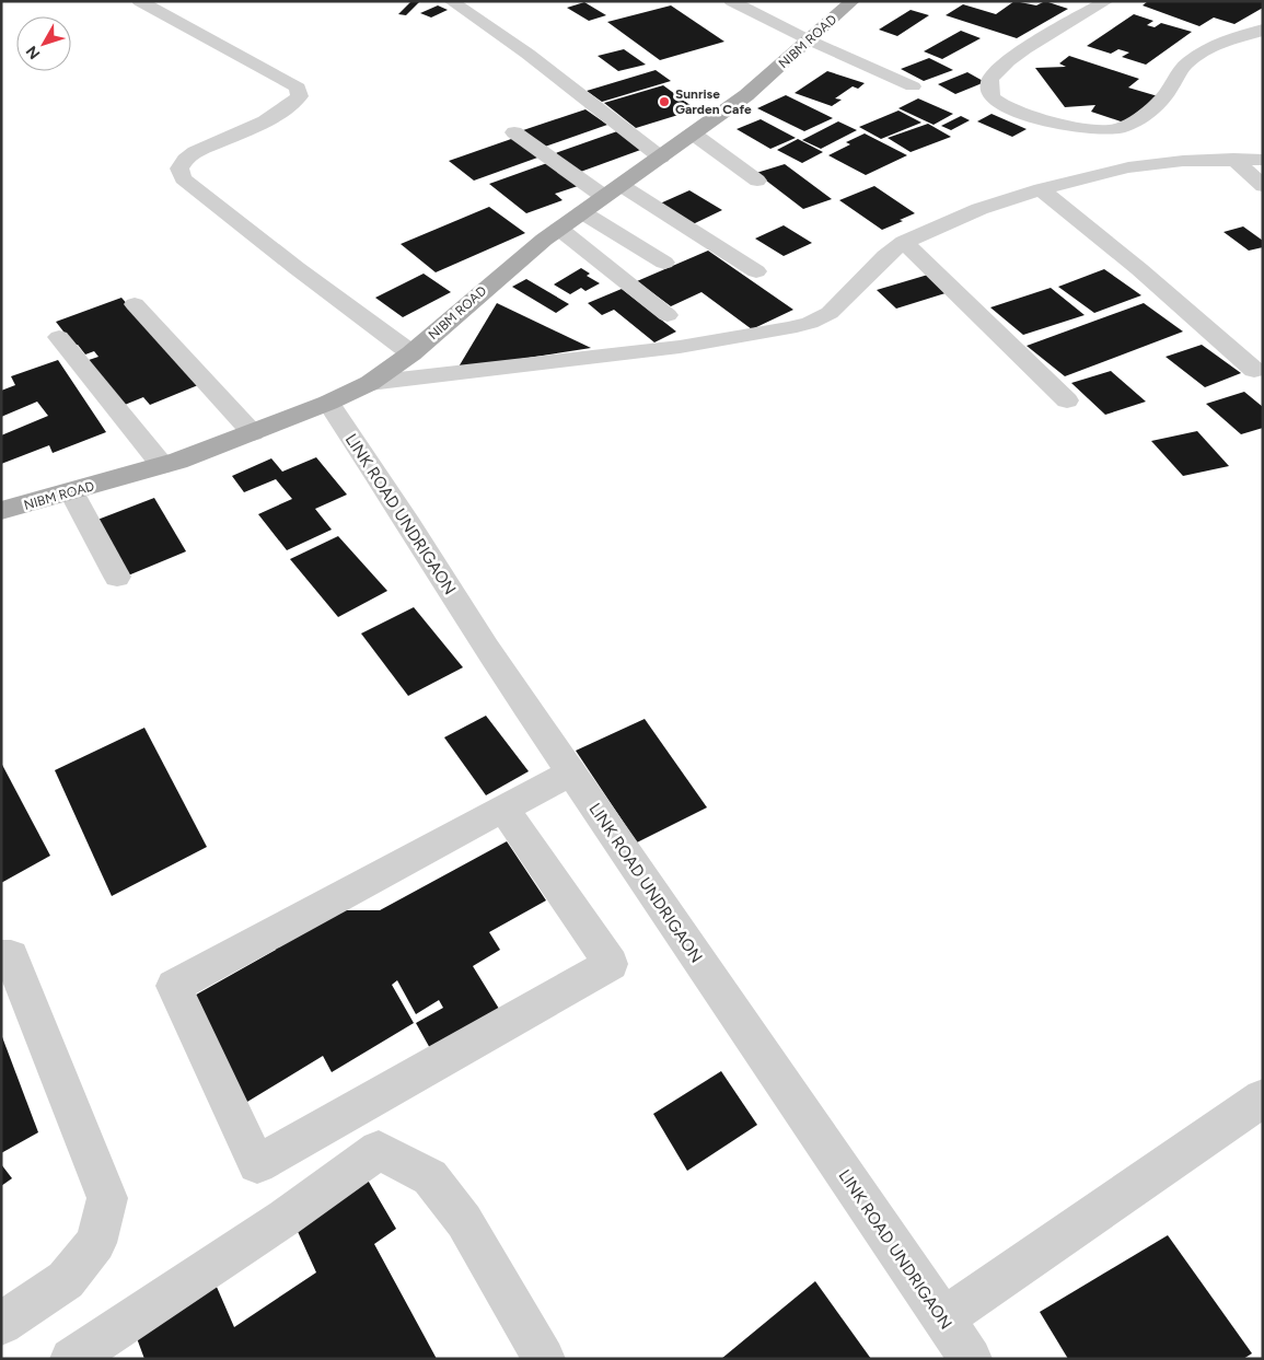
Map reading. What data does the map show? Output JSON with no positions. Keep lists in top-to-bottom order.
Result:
{
  "streets": {
    "main road": ["NIBM ROAD"],
    "street": ["LINK ROAD UNDRIGAON"]
  },
  "crossings": [
    ["NIBM ROAD", "LINK ROAD UNDRIGAON"]
  ],
  "places": ["Sunrise Garden Cafe"],
  "north": "bottom left"
}
